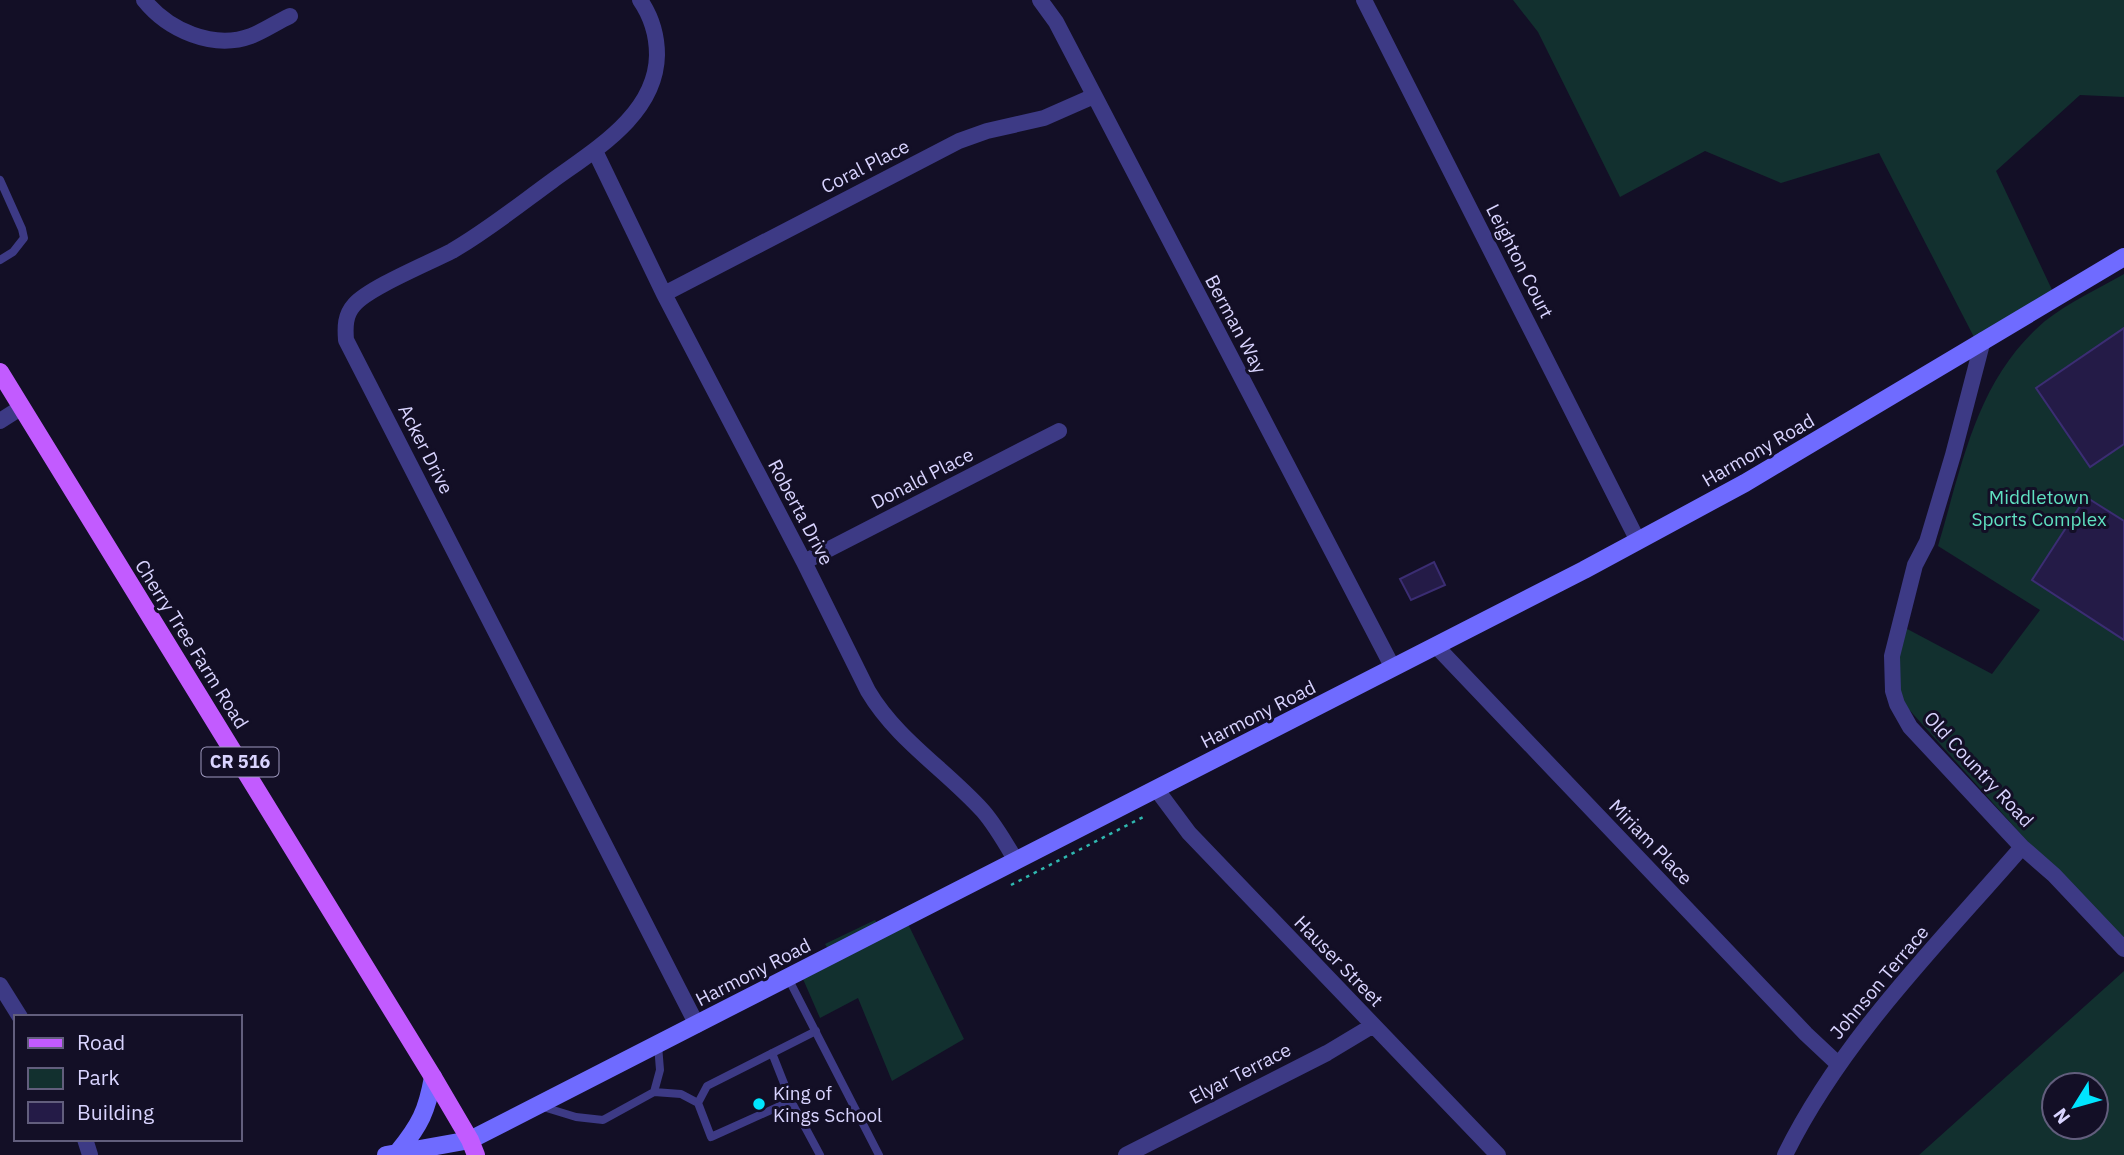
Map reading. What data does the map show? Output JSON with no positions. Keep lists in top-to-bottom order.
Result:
{
  "streets": {
    "main road": ["Cherry Tree Farm Road", "CR 516"],
    "street": [
      "Coral Place",
      "Leighton Court",
      "Berman Way",
      "Acker Drive",
      "Harmony Road",
      "Donald Place",
      "Roberta Drive",
      "Old Country Road",
      "Miriam Place",
      "Hauser Street",
      "Johnson Terrace",
      "Elyar Terrace"
    ]
  },
  "crossings": [
    ["Coral Place", "Berman Way"],
    ["Coral Place", "Roberta Drive"],
    ["Leighton Court", "Harmony Road"],
    ["Berman Way", "Harmony Road"],
    ["Acker Drive", "Harmony Road"],
    ["Acker Drive", "Roberta Drive"],
    ["Harmony Road", "Roberta Drive"],
    ["Harmony Road", "Cherry Tree Farm Road"],
    ["Harmony Road", "Old Country Road"],
    ["Harmony Road", "Miriam Place"],
    ["Harmony Road", "Hauser Street"],
    ["Donald Place", "Roberta Drive"],
    ["Old Country Road", "Johnson Terrace"],
    ["Miriam Place", "Johnson Terrace"],
    ["Hauser Street", "Elyar Terrace"]
  ],
  "parks": ["Middletown Sports Complex"],
  "places": ["King of Kings School"],
  "legend": ["Road", "Park", "Building"],
  "north": "bottom left"
}
